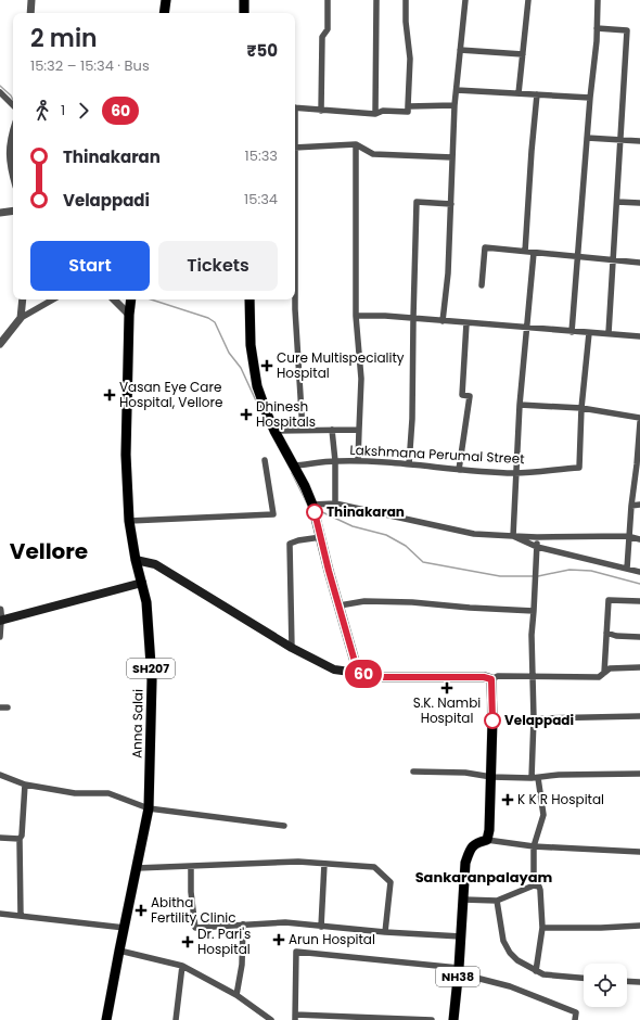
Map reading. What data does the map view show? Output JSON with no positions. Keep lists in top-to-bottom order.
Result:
{
  "streets": {
    "main road": ["SH207", "Anna Salai", "NH38"],
    "street": ["Lakshmana Perumal Street"]
  },
  "districts": ["Vellore", "Sankaranpalayam"],
  "places": {
    "health": [
      "Cure Multispeciality Hospital",
      "Vasan Eye Care Hospital, Vellore",
      "Dhinesh Hospitals",
      "S.K. Nambi Hospital",
      "K K R Hospital",
      "Abitha Fertility Clinic",
      "Arun Hospital",
      "Dr. Pari's Hospital"
    ],
    "other": ["Thinakaran", "Velappadi"]
  },
  "lines": ["bus line 60"],
  "page": {
    "on_map": "60",
    "heading": ["2 min", "15:32 – 15:34 · Bus", "₹50"],
    "legs": ["1", "60"],
    "list": [
      {
        "name": "Thinakaran",
        "value": "15:33"
      },
      {
        "name": "Velappadi",
        "value": "15:34"
      }
    ],
    "buttons": ["Start", "Tickets"]
  }
}
